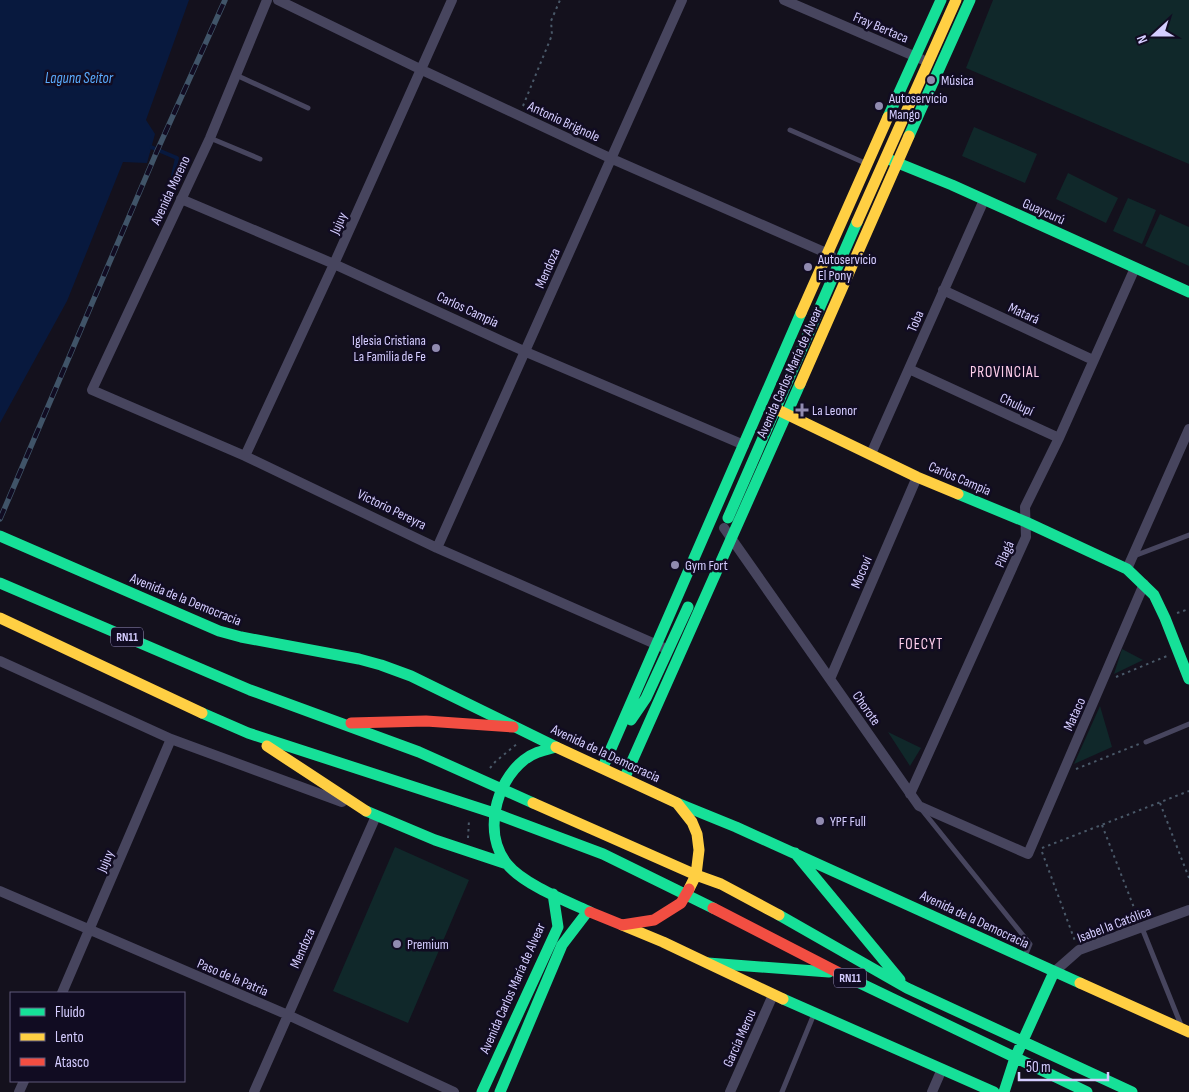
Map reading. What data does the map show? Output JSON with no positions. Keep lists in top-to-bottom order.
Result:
{
  "streets": {
    "main road": [
      "Guaycurú",
      "Carlos Campia",
      "Avenida Carlos María de Alvear",
      "Avenida de la Democracia",
      "RN11"
    ],
    "street": [
      "Fray Bertaca",
      "Antonio Brignole",
      "Avenida Moreno",
      "Jujuy",
      "Mendoza",
      "Matará",
      "Toba",
      "Chulupí",
      "Victorio Pereyra",
      "Pilagá",
      "Mocoví",
      "Chorote",
      "Mataco",
      "Isabel la Católica",
      "Paso de la Patria",
      "García Merou"
    ]
  },
  "crossings": [
    ["Fray Bertaca", "Avenida Carlos María de Alvear"],
    ["Antonio Brignole", "Jujuy"],
    ["Antonio Brignole", "Mendoza"],
    ["Antonio Brignole", "Avenida Carlos María de Alvear"],
    ["Avenida Moreno", "Carlos Campia"],
    ["Avenida Moreno", "Victorio Pereyra"],
    ["Guaycurú", "Toba"],
    ["Guaycurú", "Avenida Carlos María de Alvear"],
    ["Guaycurú", "Pilagá"],
    ["Jujuy", "Carlos Campia"],
    ["Jujuy", "Victorio Pereyra"],
    ["Jujuy", "Paso de la Patria"],
    ["Mendoza", "Carlos Campia"],
    ["Mendoza", "Victorio Pereyra"],
    ["Mendoza", "Paso de la Patria"],
    ["Carlos Campia", "Toba"],
    ["Carlos Campia", "Avenida Carlos María de Alvear"],
    ["Carlos Campia", "Pilagá"],
    ["Carlos Campia", "Mocoví"],
    ["Carlos Campia", "Mataco"],
    ["Matará", "Toba"],
    ["Matará", "Pilagá"],
    ["Toba", "Chulupí"],
    ["Avenida Carlos María de Alvear", "Victorio Pereyra"],
    ["Avenida Carlos María de Alvear", "Avenida de la Democracia"],
    ["Avenida Carlos María de Alvear", "Chorote"],
    ["Chulupí", "Pilagá"],
    ["Pilagá", "Chorote"],
    ["Mocoví", "Chorote"],
    ["Avenida de la Democracia", "Isabel la Católica"],
    ["Chorote", "Mataco"]
  ],
  "districts": ["PROVINCIAL", "FOECYT"],
  "water": ["Laguna Seitor"],
  "places": {
    "other": [
      "Música",
      "Autoservicio Mango",
      "Autoservicio El Pony",
      "Iglesia Cristiana La Familia de Fe",
      "Gym Fort",
      "YPF Full",
      "Premium"
    ],
    "health": ["La Leonor"]
  },
  "legend": ["Fluido", "Lento", "Atasco"],
  "scale_bar": "50 m",
  "north": "left"
}
